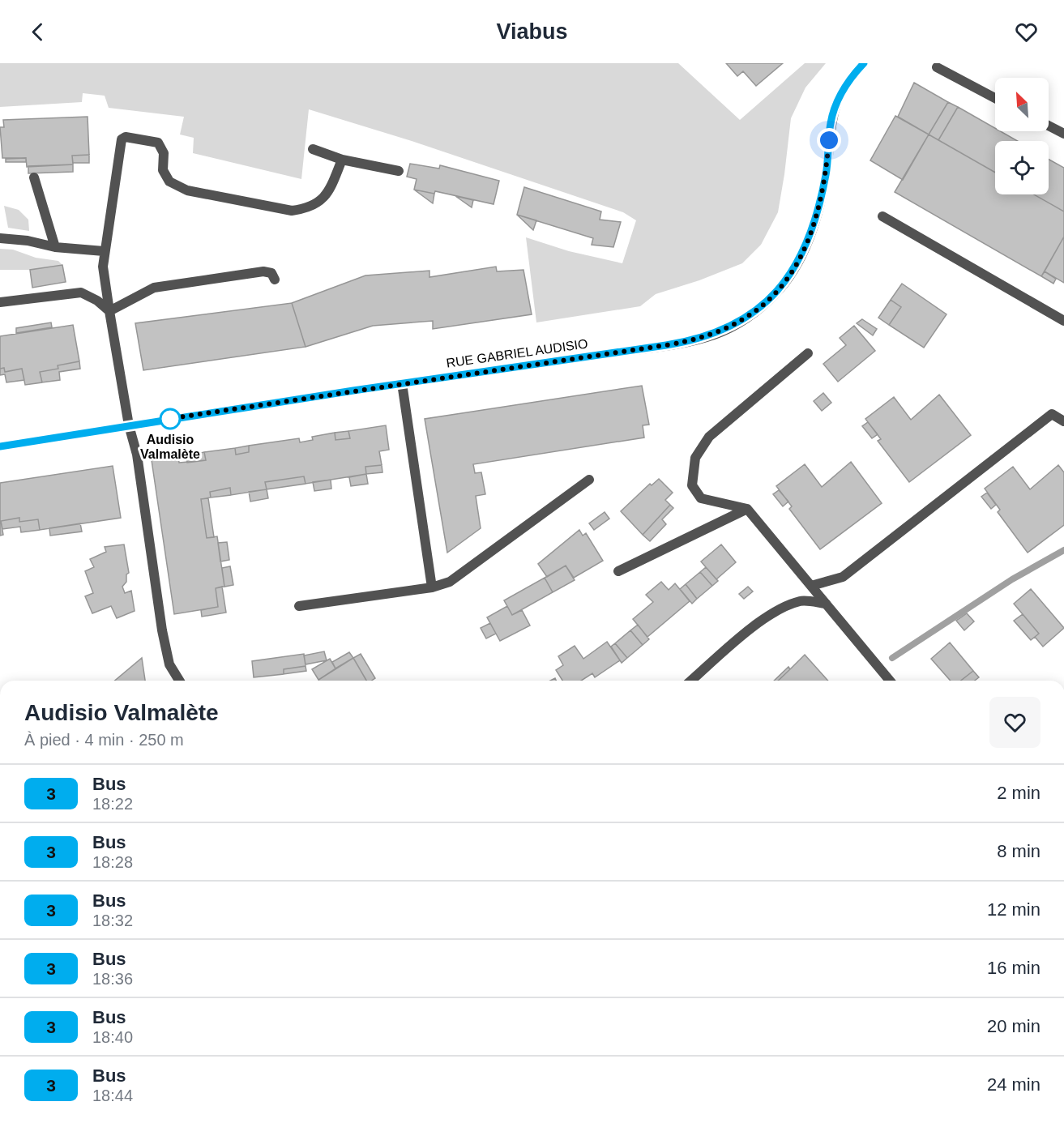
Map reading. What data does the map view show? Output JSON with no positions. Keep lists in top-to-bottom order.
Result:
{
  "streets": {
    "street": ["RUE GABRIEL AUDISIO"]
  },
  "places": ["Audisio Valmalète"],
  "lines": ["bus line 3"],
  "north": "top left",
  "page": {
    "header": "Viabus",
    "heading": ["Audisio Valmalète", "À pied · 4 min · 250 m"],
    "list": [
      {
        "mark": "3",
        "name": "Bus",
        "note": "18:22",
        "value": "2 min"
      },
      {
        "mark": "3",
        "name": "Bus",
        "note": "18:28",
        "value": "8 min"
      },
      {
        "mark": "3",
        "name": "Bus",
        "note": "18:32",
        "value": "12 min"
      },
      {
        "mark": "3",
        "name": "Bus",
        "note": "18:36",
        "value": "16 min"
      },
      {
        "mark": "3",
        "name": "Bus",
        "note": "18:40",
        "value": "20 min"
      },
      {
        "mark": "3",
        "name": "Bus",
        "note": "18:44",
        "value": "24 min"
      }
    ]
  }
}
